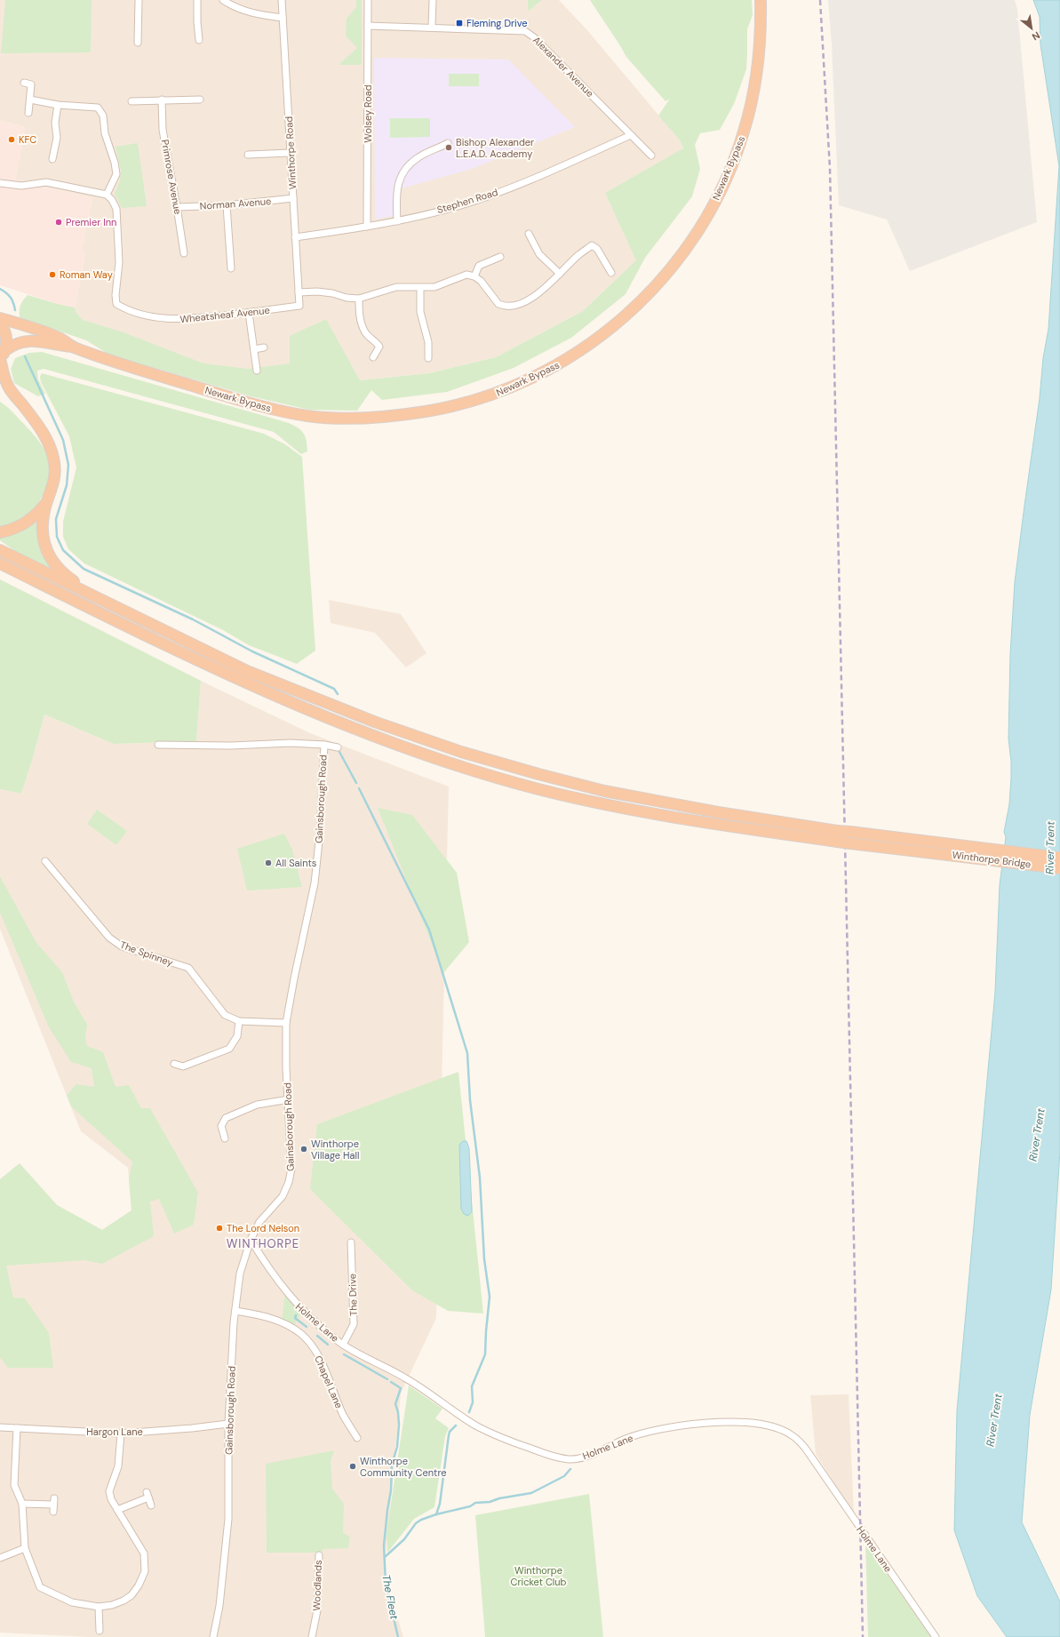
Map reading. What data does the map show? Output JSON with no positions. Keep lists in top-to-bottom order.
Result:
{
  "streets": {
    "highway": ["Newark Bypass", "Winthorpe Bridge"],
    "street": [
      "Alexander Avenue",
      "Wolsey Road",
      "Winthorpe Road",
      "Primrose Avenue",
      "Stephen Road",
      "Norman Avenue",
      "Wheatsheaf Avenue",
      "Gainsborough Road",
      "The Spinney",
      "The Drive",
      "Holme Lane",
      "Chapel Lane",
      "Hargon Lane",
      "Woodlands"
    ]
  },
  "crossings": [
    ["Alexander Avenue", "Wolsey Road"],
    ["Alexander Avenue", "Stephen Road"],
    ["Wolsey Road", "Stephen Road"],
    ["Winthorpe Road", "Stephen Road"],
    ["Winthorpe Road", "Norman Avenue"],
    ["Winthorpe Road", "Wheatsheaf Avenue"],
    ["Primrose Avenue", "Norman Avenue"],
    ["Gainsborough Road", "The Spinney"],
    ["Gainsborough Road", "Holme Lane"],
    ["Gainsborough Road", "Chapel Lane"],
    ["Gainsborough Road", "Hargon Lane"],
    ["The Drive", "Holme Lane"]
  ],
  "districts": ["WINTHORPE"],
  "water": ["River Trent", "The Fleet"],
  "parks": ["Winthorpe Cricket Club"],
  "places": {
    "transit": ["Fleming Drive"],
    "other": [
      "KFC",
      "Bishop Alexander L.E.A.D. Academy",
      "Premier Inn",
      "Roman Way",
      "All Saints",
      "Winthorpe Village Hall",
      "The Lord Nelson",
      "Winthorpe Community Centre"
    ]
  },
  "north": "bottom right"
}
